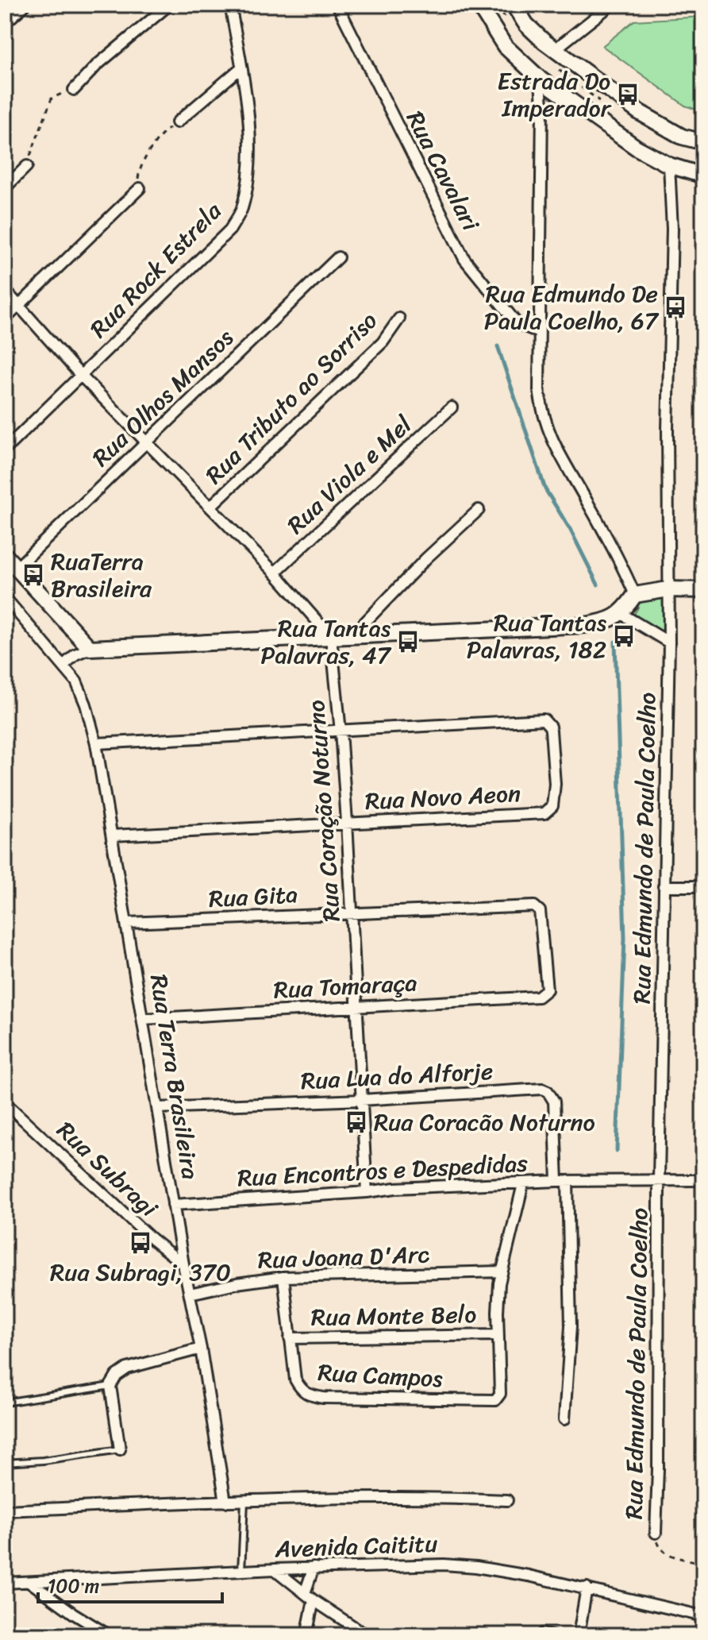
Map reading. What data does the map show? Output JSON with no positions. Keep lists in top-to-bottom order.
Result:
{
  "streets": {
    "street": [
      "Rua Cavalari",
      "Rua Rock Estrela",
      "Rua Olhos Mansos",
      "Rua Tributo ao Sorriso",
      "Rua Viola e Mel",
      "Rua Novo Aeon",
      "Rua Coração Noturno",
      "Rua Edmundo de Paula Coelho",
      "Rua Gita",
      "Rua Tomaraça",
      "Rua Lua do Alforje",
      "Rua Terra Brasileira",
      "Rua Subragi",
      "Rua Encontros e Despedidas",
      "Rua Joana D'Arc",
      "Rua Monte Belo",
      "Rua Campos",
      "Avenida Caititu"
    ]
  },
  "crossings": [
    ["Rua Novo Aeon", "Rua Coração Noturno"],
    ["Rua Novo Aeon", "Rua Terra Brasileira"],
    ["Rua Coração Noturno", "Rua Gita"],
    ["Rua Coração Noturno", "Rua Tomaraça"],
    ["Rua Coração Noturno", "Rua Lua do Alforje"],
    ["Rua Coração Noturno", "Rua Encontros e Despedidas"],
    ["Rua Edmundo de Paula Coelho", "Rua Encontros e Despedidas"],
    ["Rua Gita", "Rua Tomaraça"],
    ["Rua Gita", "Rua Terra Brasileira"],
    ["Rua Tomaraça", "Rua Terra Brasileira"],
    ["Rua Lua do Alforje", "Rua Terra Brasileira"],
    ["Rua Lua do Alforje", "Rua Encontros e Despedidas"],
    ["Rua Terra Brasileira", "Rua Subragi"],
    ["Rua Terra Brasileira", "Rua Encontros e Despedidas"],
    ["Rua Terra Brasileira", "Rua Joana D'Arc"],
    ["Rua Terra Brasileira", "Avenida Caititu"],
    ["Rua Joana D'Arc", "Rua Campos"],
    ["Rua Monte Belo", "Rua Campos"]
  ],
  "places": {
    "bus stop": [
      "Estrada Do Imperador",
      "Rua Edmundo De Paula Coelho, 67",
      "RuaTerra Brasileira",
      "Rua Tantas Palavras, 182",
      "Rua Tantas Palavras, 47",
      "Rua Coracão Noturno",
      "Rua Subragi, 370"
    ]
  },
  "scale_bar": "100 m"
}
